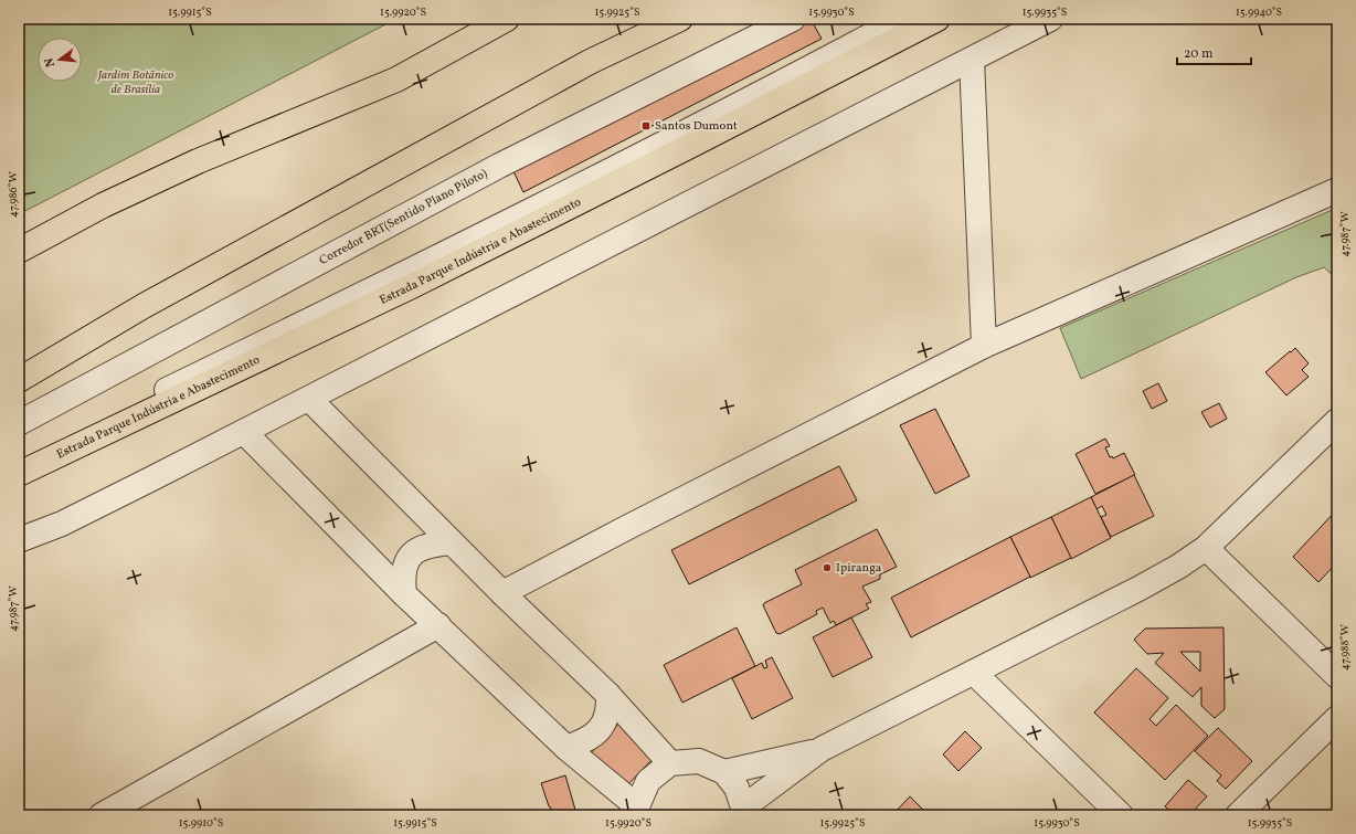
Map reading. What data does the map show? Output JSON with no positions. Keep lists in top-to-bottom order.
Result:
{
  "streets": {
    "main road": ["Estrada Parque Indústria e Abastecimento"],
    "street": ["Corredor BRT(Sentido Plano Piloto)"]
  },
  "parks": ["Jardim Botânico de Brasília"],
  "places": {
    "transit": ["Santos Dumont"],
    "other": ["Ipiranga"]
  },
  "scale_bar": "20 m",
  "north": "left",
  "coordinates": [
    "15.9915°S",
    "15.9920°S",
    "15.9925°S",
    "15.9930°S",
    "15.9935°S",
    "15.9940°S",
    "47.986°W",
    "47.987°W",
    "47.988°W",
    "15.9910°S"
  ]
}
